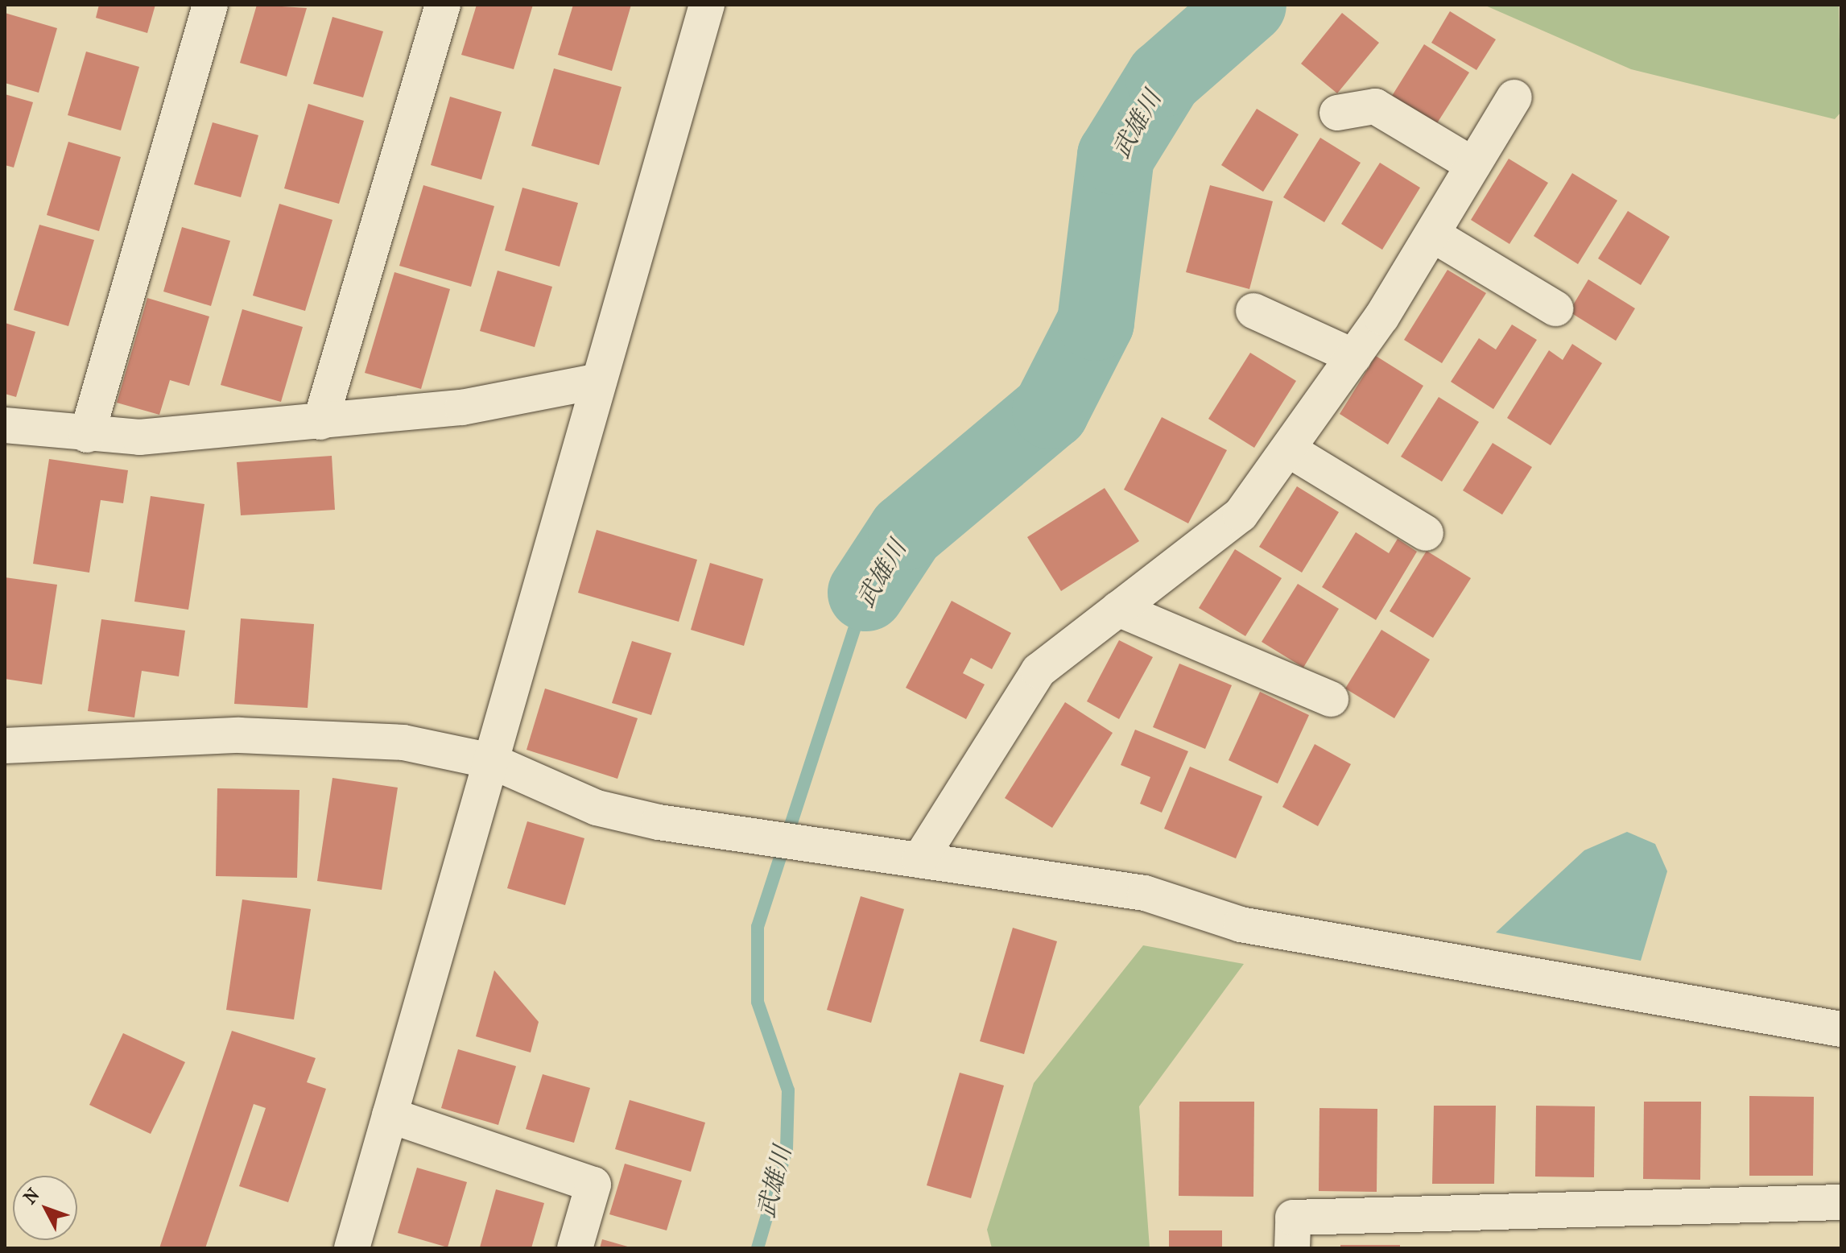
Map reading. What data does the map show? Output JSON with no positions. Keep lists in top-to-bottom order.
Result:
{
  "water": ["武雄川"],
  "north": "top left"
}
